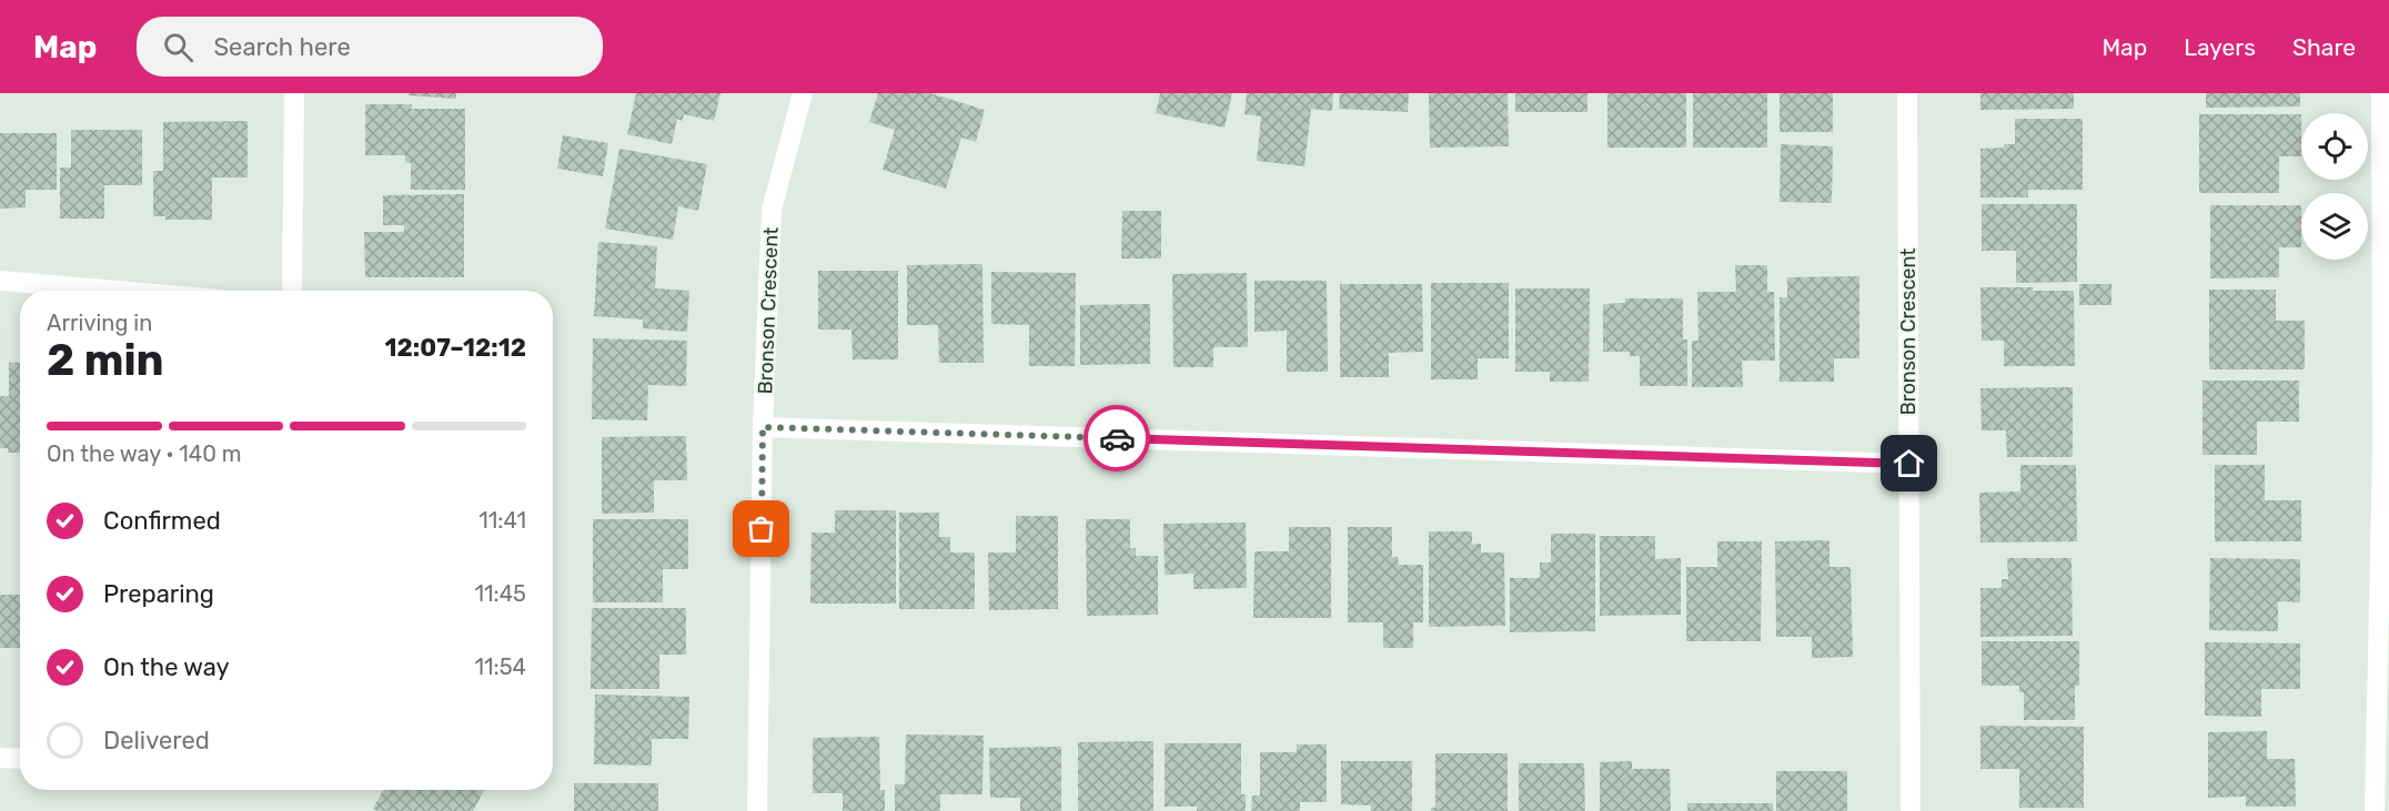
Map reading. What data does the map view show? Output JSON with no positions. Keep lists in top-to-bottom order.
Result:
{
  "streets": {
    "street": ["Bronson Crescent"]
  },
  "page": {
    "header": "Map",
    "search": "Search here",
    "nav": ["Map", "Layers", "Share"],
    "heading": ["2 min", "Arriving in", "12:07–12:12"],
    "bar": "On the way · 140 m",
    "list": [
      ["Confirmed", "11:41"],
      ["Preparing", "11:45"],
      ["On the way", "11:54"],
      "Delivered"
    ]
  }
}
